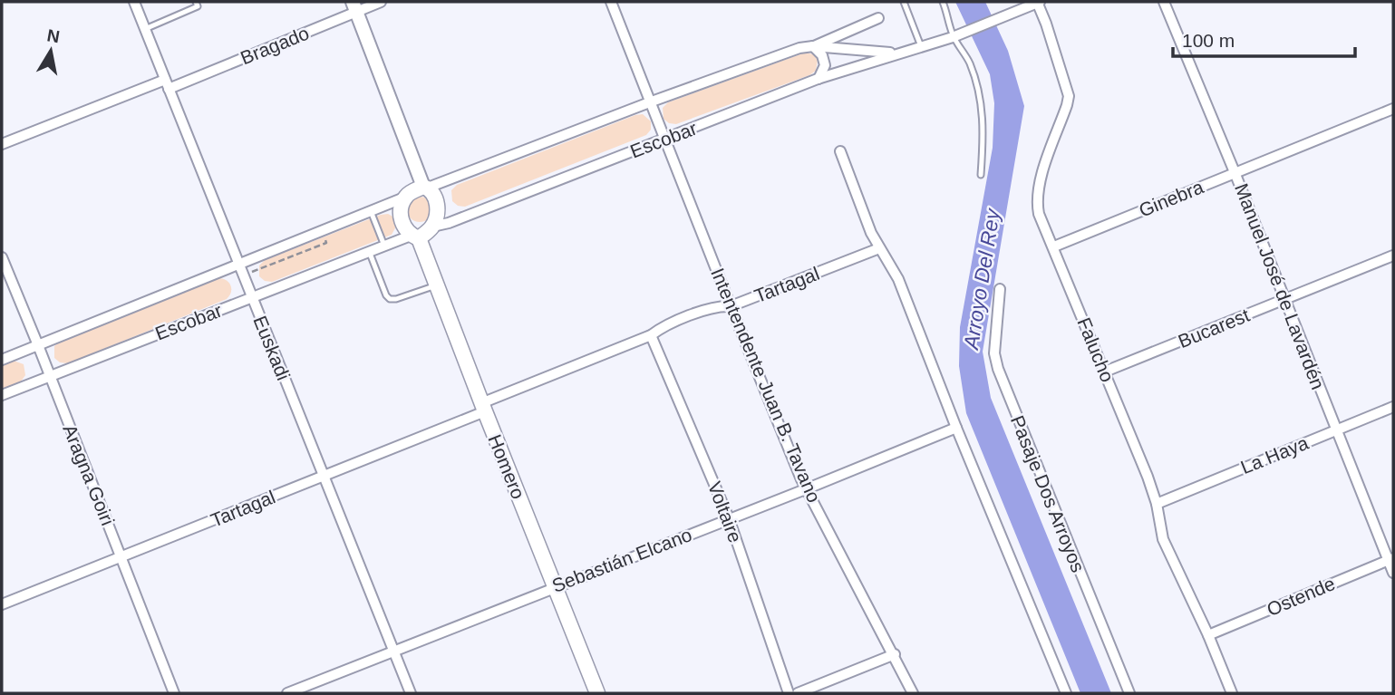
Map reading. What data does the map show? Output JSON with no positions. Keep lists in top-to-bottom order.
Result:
{
  "streets": {
    "main road": ["Homero"],
    "street": [
      "Bragado",
      "Escobar",
      "Ginebra",
      "Tartagal",
      "Manuel José de Lavardén",
      "Bucarest",
      "Euskadi",
      "Falucho",
      "Intentendente Juan B. Tavano",
      "La Haya",
      "Aragna Goiri",
      "Pasaje Dos Arroyos",
      "Voltaire",
      "Sebastián Elcano",
      "Ostende"
    ]
  },
  "crossings": [
    ["Bragado", "Euskadi"],
    ["Escobar", "Euskadi"],
    ["Escobar", "Falucho"],
    ["Escobar", "Intentendente Juan B. Tavano"],
    ["Escobar", "Homero"],
    ["Escobar", "Aragna Goiri"],
    ["Ginebra", "Manuel José de Lavardén"],
    ["Ginebra", "Falucho"],
    ["Tartagal", "Euskadi"],
    ["Tartagal", "Intentendente Juan B. Tavano"],
    ["Tartagal", "Homero"],
    ["Tartagal", "Aragna Goiri"],
    ["Tartagal", "Voltaire"],
    ["Manuel José de Lavardén", "Bucarest"],
    ["Manuel José de Lavardén", "La Haya"],
    ["Manuel José de Lavardén", "Ostende"],
    ["Bucarest", "Falucho"],
    ["Euskadi", "Sebastián Elcano"],
    ["Falucho", "La Haya"],
    ["Falucho", "Ostende"],
    ["Intentendente Juan B. Tavano", "Sebastián Elcano"],
    ["Homero", "Sebastián Elcano"],
    ["Voltaire", "Sebastián Elcano"]
  ],
  "water": ["Arroyo Del Rey"],
  "scale_bar": "100 m",
  "north": "top"
}
